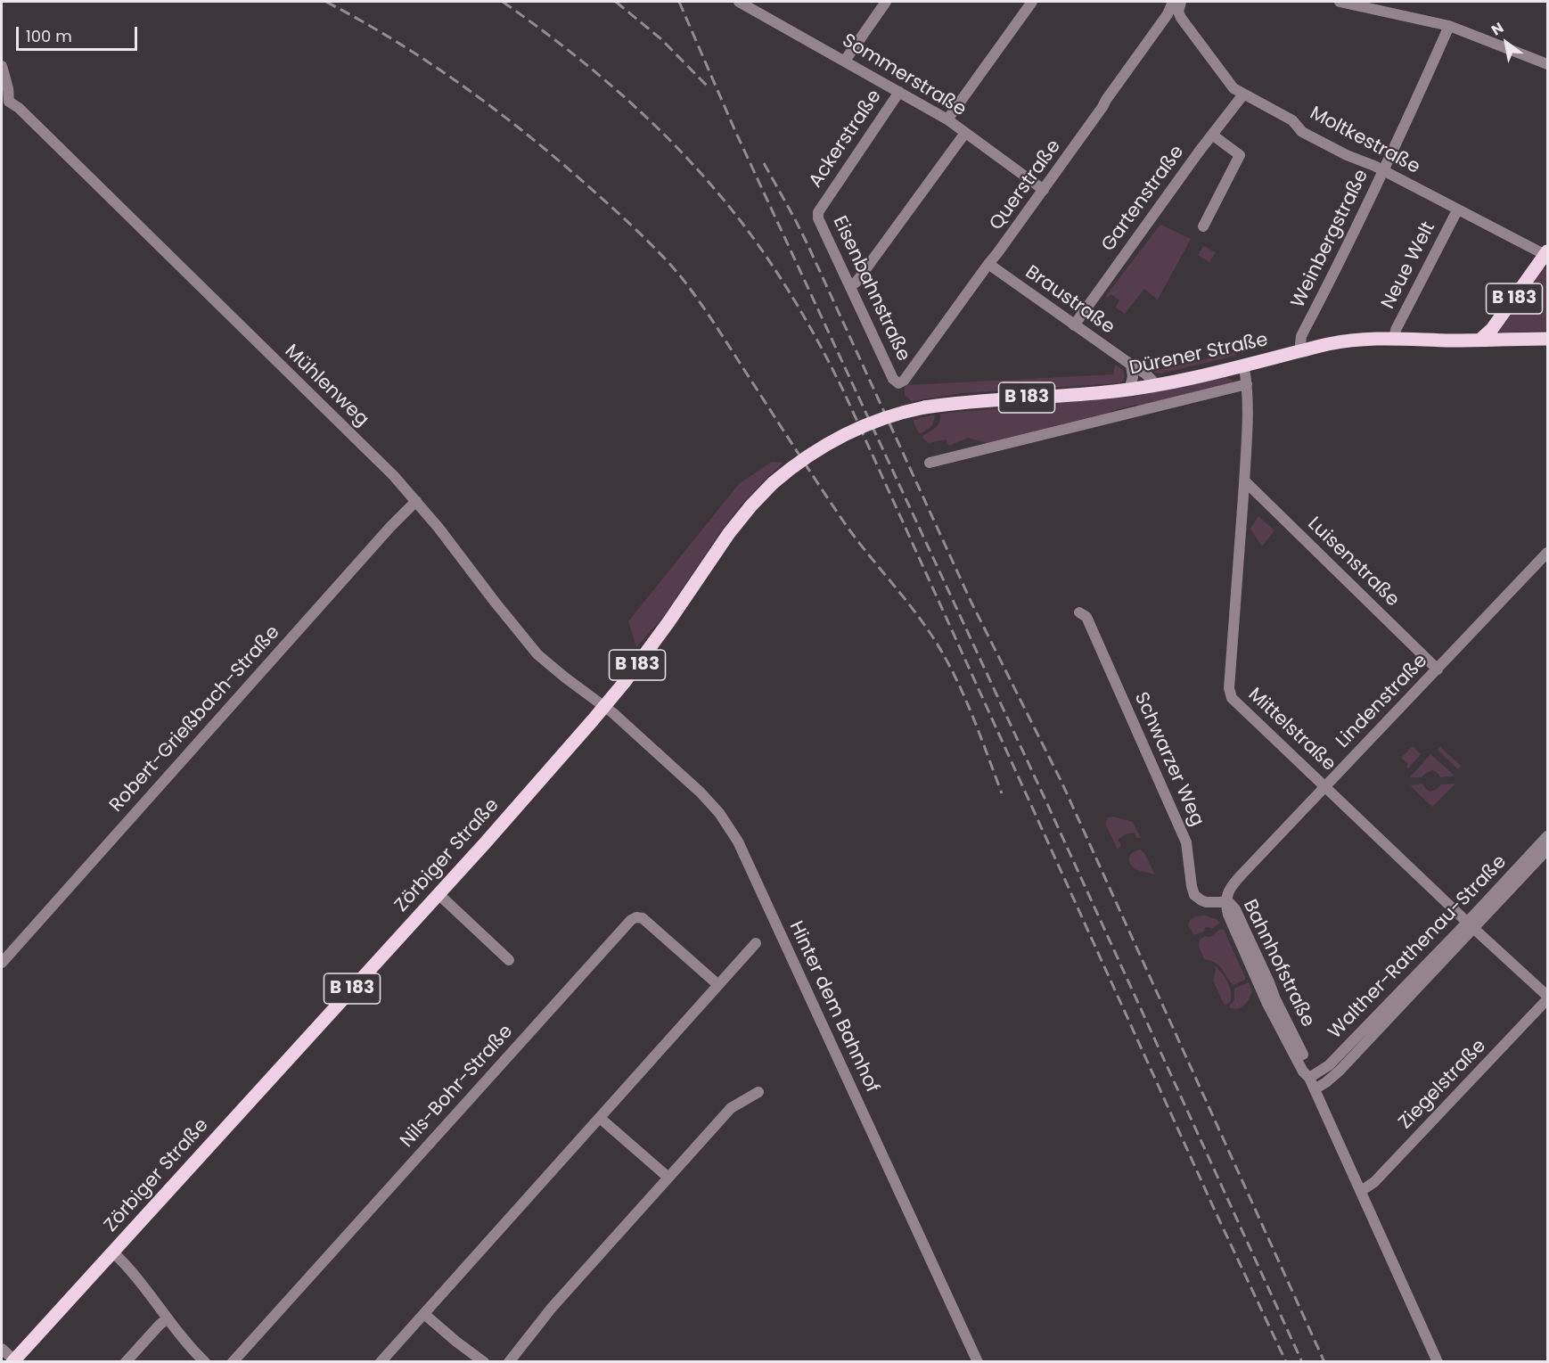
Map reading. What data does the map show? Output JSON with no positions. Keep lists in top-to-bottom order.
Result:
{
  "streets": {
    "main road": ["B 183", "Dürener Straße", "Zörbiger Straße"],
    "street": [
      "Sommerstraße",
      "Ackerstraße",
      "Moltkestraße",
      "Querstraße",
      "Gartenstraße",
      "Weinbergstraße",
      "Neue Welt",
      "Eisenbahnstraße",
      "Braustraße",
      "Mühlenweg",
      "Luisenstraße",
      "Lindenstraße",
      "Robert-Grießbach-Straße",
      "Mittelstraße",
      "Schwarzer Weg",
      "Walther-Rathenau-Straße",
      "Bahnhofstraße",
      "Hinter dem Bahnhof",
      "Ziegelstraße",
      "Nils-Bohr-Straße"
    ]
  },
  "crossings": [
    ["Sommerstraße", "Ackerstraße"],
    ["Sommerstraße", "Querstraße"],
    ["Ackerstraße", "Eisenbahnstraße"],
    ["Moltkestraße", "Gartenstraße"],
    ["Moltkestraße", "Weinbergstraße"],
    ["Moltkestraße", "Neue Welt"],
    ["Moltkestraße", "B 183"],
    ["Querstraße", "Eisenbahnstraße"],
    ["Querstraße", "Braustraße"],
    ["Gartenstraße", "Braustraße"],
    ["Weinbergstraße", "Dürener Straße"],
    ["Neue Welt", "Dürener Straße"],
    ["B 183", "Dürener Straße"],
    ["Braustraße", "Dürener Straße"],
    ["Dürener Straße", "Mittelstraße"],
    ["Dürener Straße", "Zörbiger Straße"],
    ["Mühlenweg", "Robert-Grießbach-Straße"],
    ["Mühlenweg", "Zörbiger Straße"],
    ["Mühlenweg", "Hinter dem Bahnhof"],
    ["Luisenstraße", "Lindenstraße"],
    ["Luisenstraße", "Mittelstraße"],
    ["Lindenstraße", "Mittelstraße"],
    ["Lindenstraße", "Schwarzer Weg"],
    ["Lindenstraße", "Bahnhofstraße"],
    ["Mittelstraße", "Walther-Rathenau-Straße"],
    ["Mittelstraße", "Ziegelstraße"],
    ["Schwarzer Weg", "Bahnhofstraße"],
    ["Zörbiger Straße", "Hinter dem Bahnhof"],
    ["Walther-Rathenau-Straße", "Bahnhofstraße"],
    ["Bahnhofstraße", "Ziegelstraße"]
  ],
  "scale_bar": "100 m",
  "north": "top left"
}
